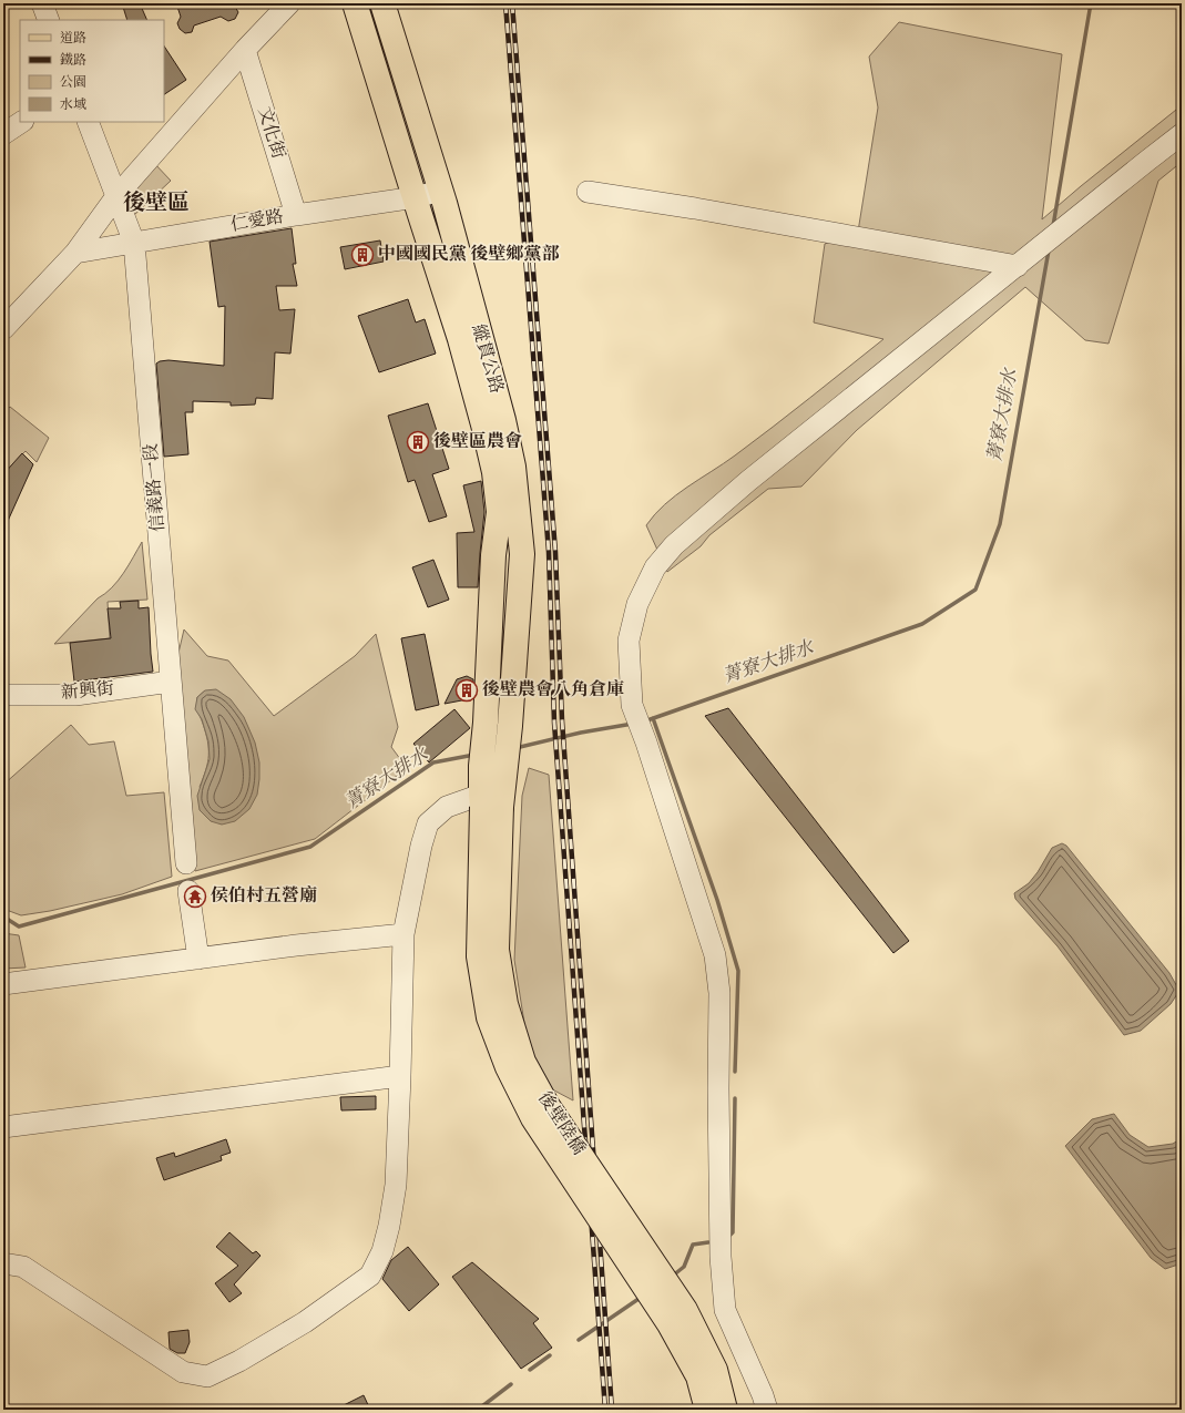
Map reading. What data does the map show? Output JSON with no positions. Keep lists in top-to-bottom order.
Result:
{
  "streets": {
    "main road": ["縱貫公路", "後壁陸橋"],
    "street": [
      "文化街",
      "仁愛路",
      "信義路一段",
      "新興街"
    ]
  },
  "crossings": [
    ["文化街", "仁愛路"],
    ["仁愛路", "縱貫公路"],
    ["仁愛路", "信義路一段"],
    ["縱貫公路", "後壁陸橋"],
    ["信義路一段", "新興街"]
  ],
  "districts": ["後壁區"],
  "water": ["菁寮大排水"],
  "places": {
    "building": ["中國國民黨 後壁鄉黨部", "後壁區農會", "後壁農會八角倉庫"],
    "temple": ["侯伯村五營廟"]
  },
  "legend": [
    "道路",
    "鐵路",
    "公園",
    "水域"
  ]
}
